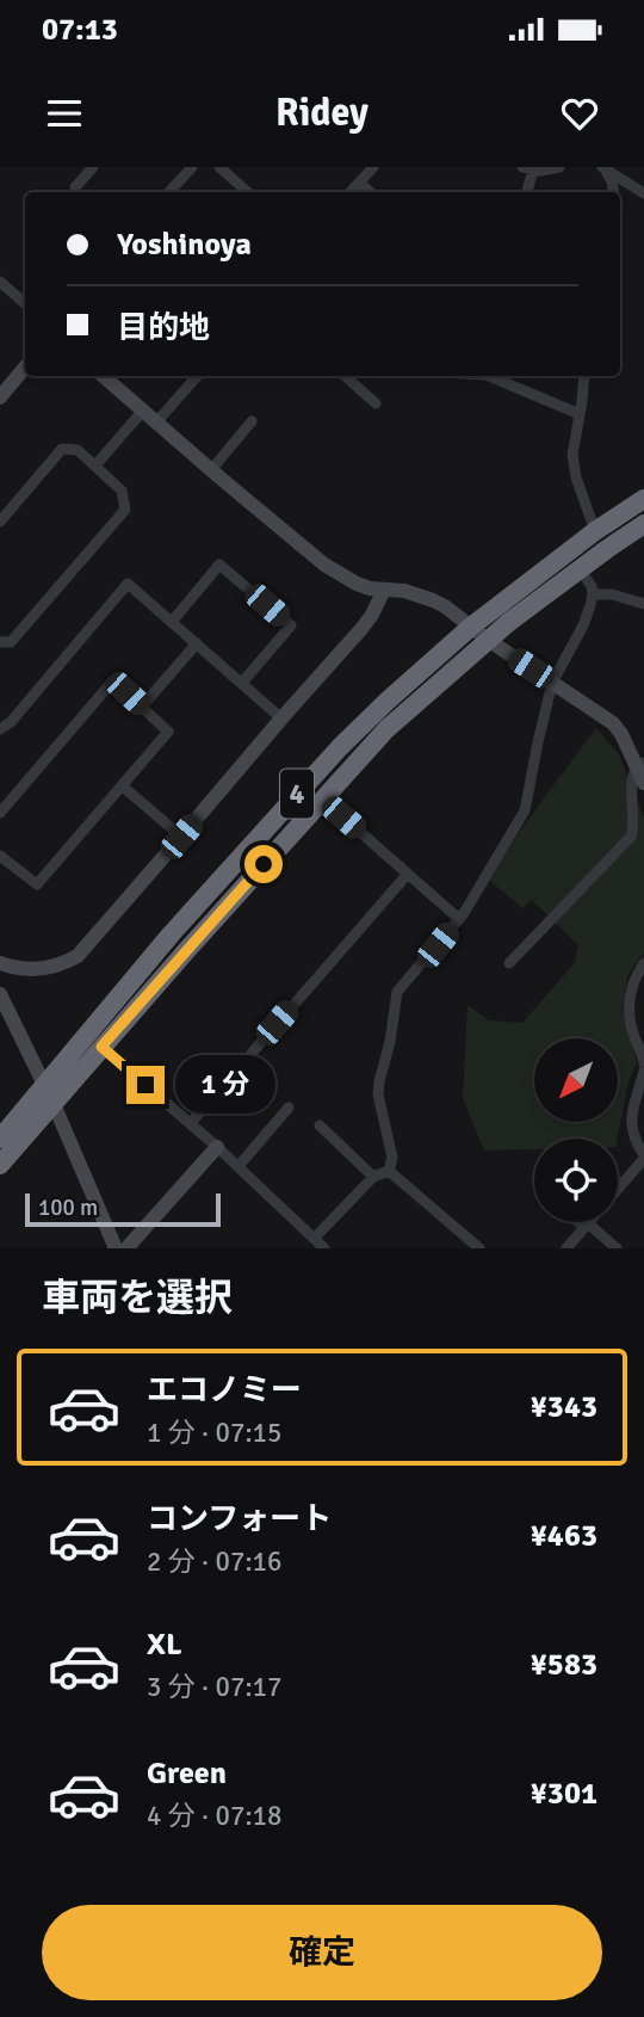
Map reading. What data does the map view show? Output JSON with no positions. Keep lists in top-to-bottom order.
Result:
{
  "streets": {
    "highway": ["4"]
  },
  "scale_bar": "100 m",
  "north": "bottom left",
  "page": {
    "status": "07:13",
    "header": "Ridey",
    "banner": ["Yoshinoya", "目的地"],
    "bubble": "1 分",
    "scale": "100 m",
    "heading": "車両を選択",
    "list": [
      {
        "name": "エコノミー",
        "note": "1 分 · 07:15",
        "value": "¥343"
      },
      {
        "name": "コンフォート",
        "note": "2 分 · 07:16",
        "value": "¥463"
      },
      {
        "name": "XL",
        "note": "3 分 · 07:17",
        "value": "¥583"
      },
      {
        "name": "Green",
        "note": "4 分 · 07:18",
        "value": "¥301"
      }
    ],
    "buttons": "確定"
  }
}
